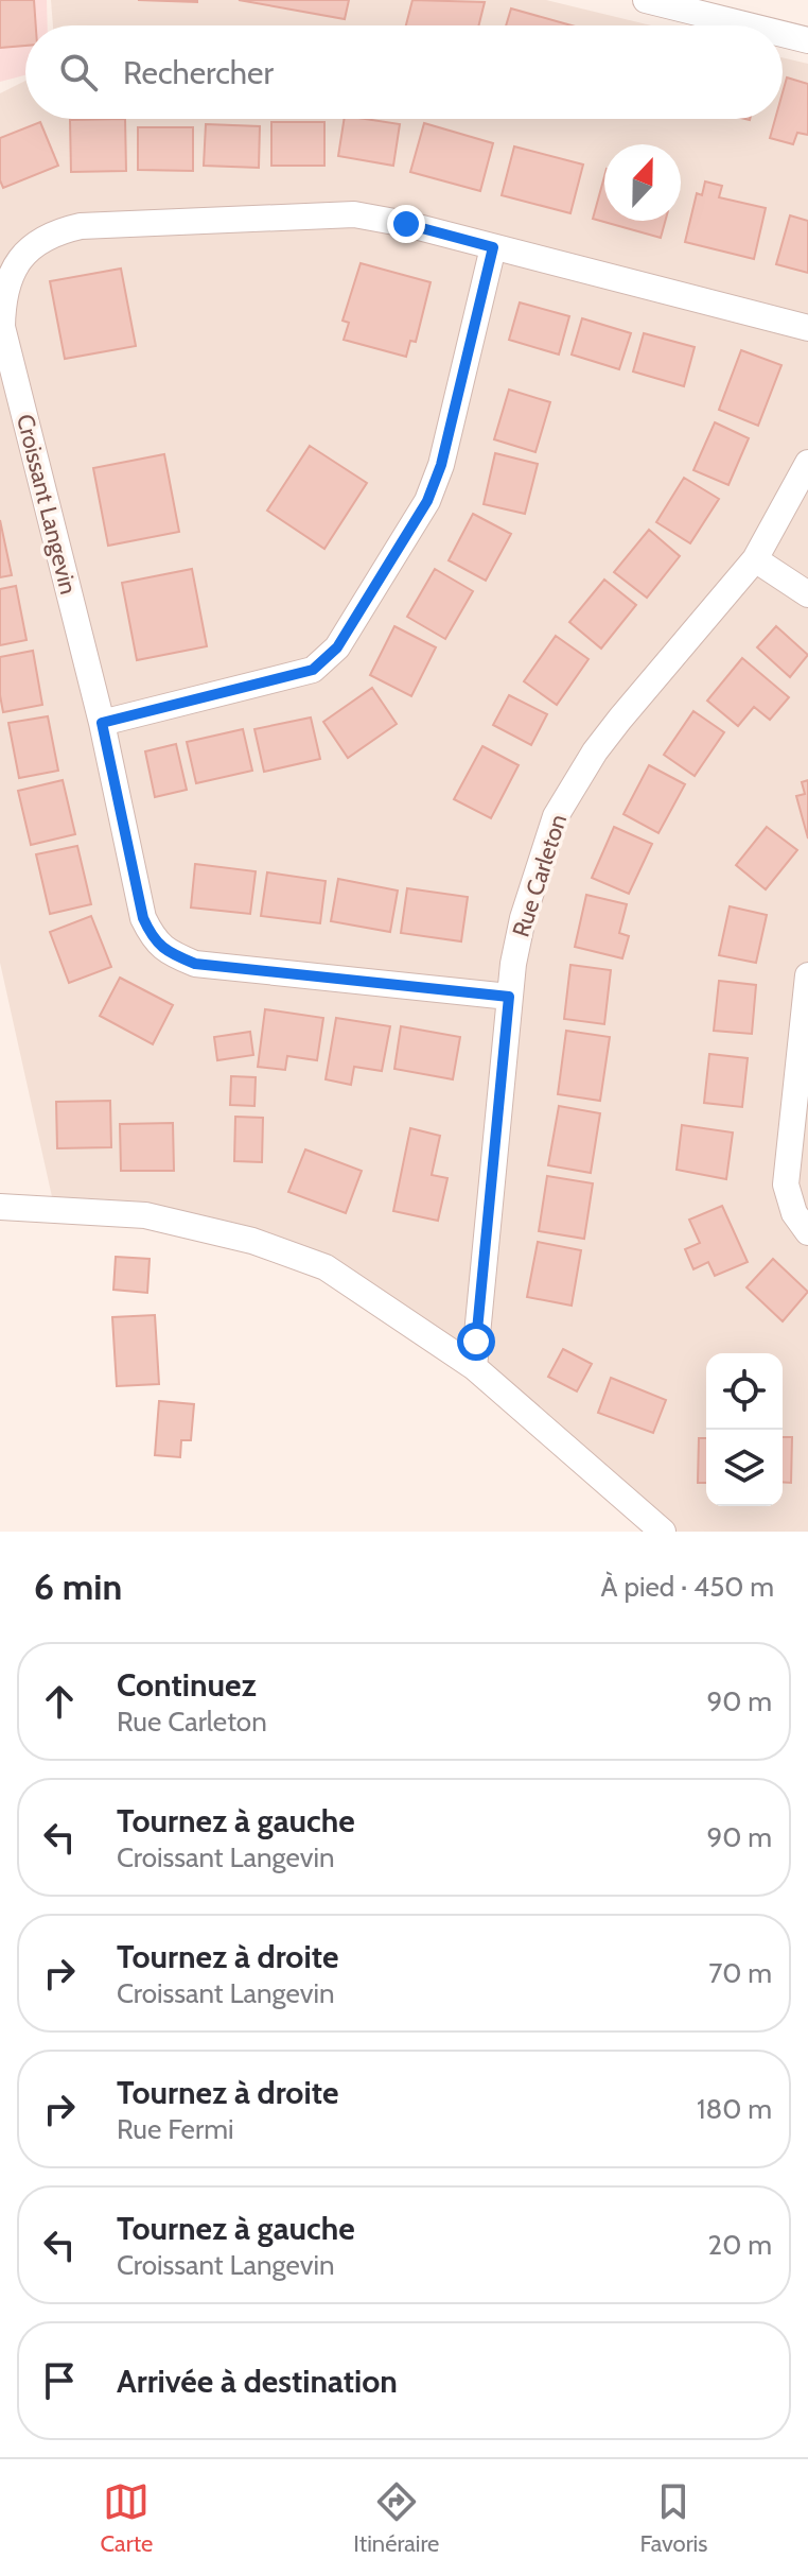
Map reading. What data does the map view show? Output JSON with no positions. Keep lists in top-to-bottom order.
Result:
{
  "streets": {
    "street": ["Croissant Langevin", "Rue Carleton"]
  },
  "crossings": [
    ["Croissant Langevin", "Rue Carleton"]
  ],
  "north": "top",
  "page": {
    "search": "Rechercher",
    "heading": ["6 min", "À pied · 450 m"],
    "list": [
      ["Continuez", "Rue Carleton", "90 m"],
      ["Tournez à gauche", "Croissant Langevin", "90 m"],
      ["Tournez à droite", "Croissant Langevin", "70 m"],
      ["Tournez à droite", "Rue Fermi", "180 m"],
      ["Tournez à gauche", "Croissant Langevin", "20 m"],
      "Arrivée à destination"
    ],
    "nav": ["Carte", "Itinéraire", "Favoris"]
  }
}
